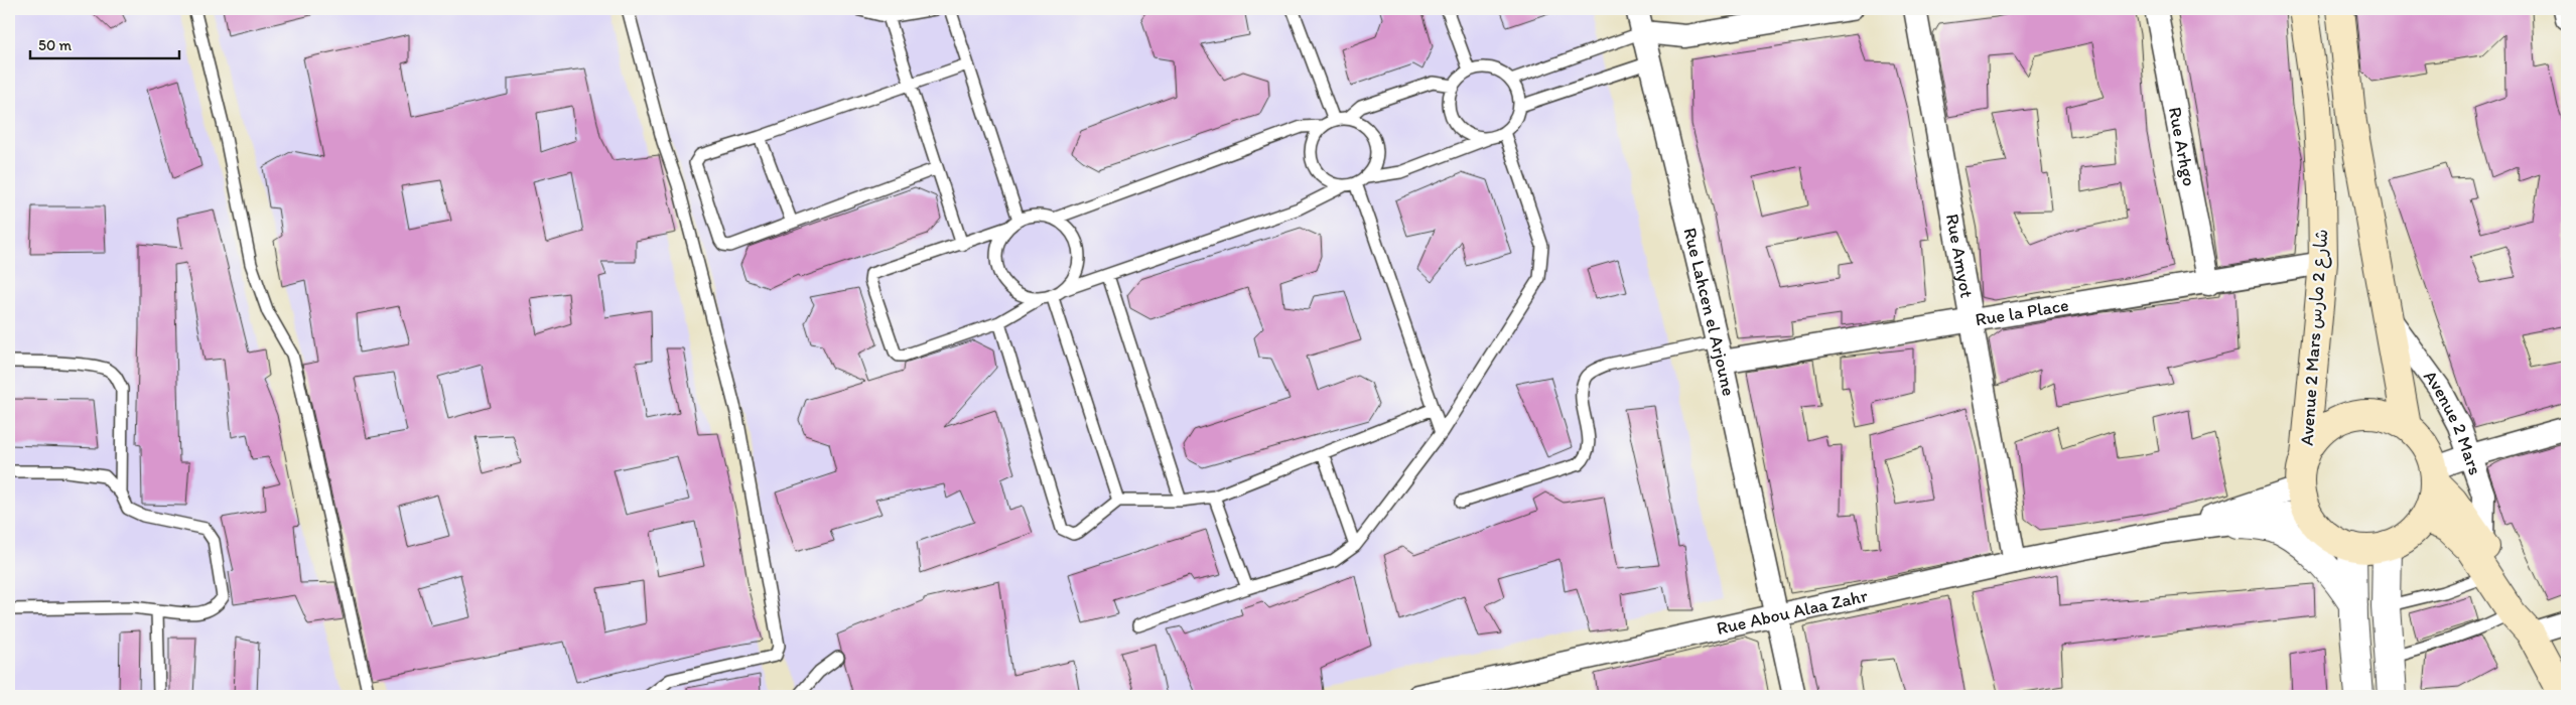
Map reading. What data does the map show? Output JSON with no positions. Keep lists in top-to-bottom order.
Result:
{
  "streets": {
    "main road": ["Avenue 2 Mars شارع 2 مارس"],
    "street": [
      "Rue Arhgo",
      "Rue Amyot",
      "Rue Lahcen el Arjoune",
      "Rue la Place",
      "Avenue 2 Mars",
      "Rue Abou Alaa Zahr"
    ]
  },
  "crossings": [
    ["Rue Arhgo", "Rue la Place"],
    ["Rue Amyot", "Rue la Place"],
    ["Rue Amyot", "Rue Abou Alaa Zahr"],
    ["Rue Lahcen el Arjoune", "Rue la Place"],
    ["Rue Lahcen el Arjoune", "Rue Abou Alaa Zahr"],
    ["Rue la Place", "Avenue 2 Mars شارع 2 مارس"],
    ["Avenue 2 Mars شارع 2 مارس", "Rue Abou Alaa Zahr"]
  ],
  "scale_bar": "50 m"
}
